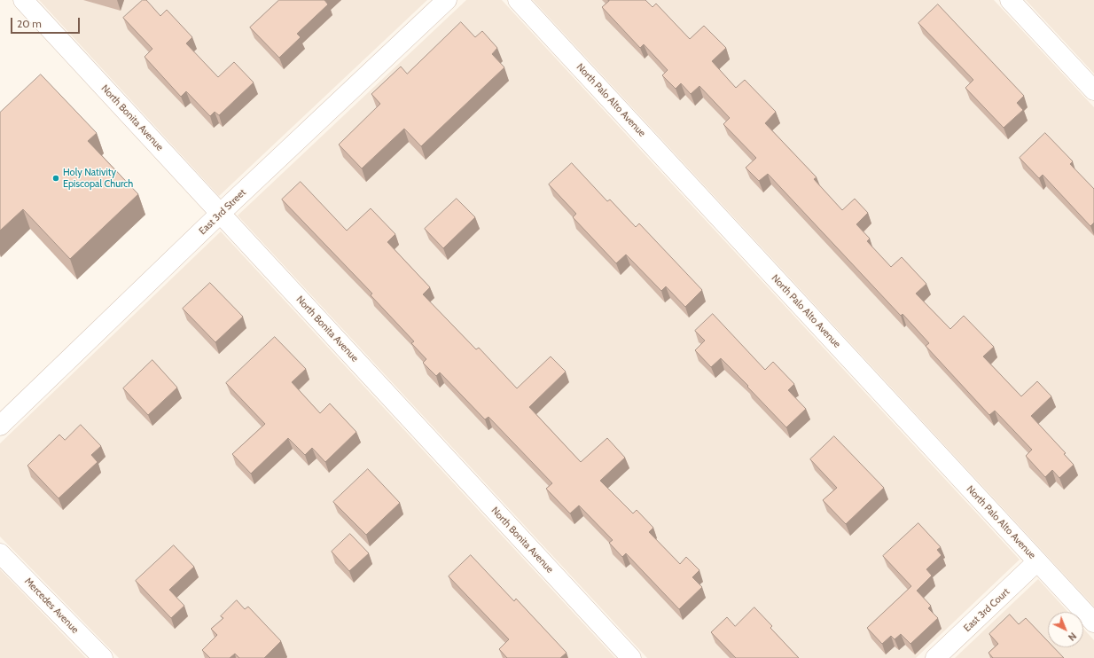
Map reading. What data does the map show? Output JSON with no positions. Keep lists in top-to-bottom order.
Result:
{
  "streets": {
    "street": [
      "North Palo Alto Avenue",
      "North Bonita Avenue",
      "East 3rd Street",
      "Mercedes Avenue",
      "East 3rd Court"
    ]
  },
  "crossings": [
    ["North Palo Alto Avenue", "East 3rd Court"],
    ["North Bonita Avenue", "East 3rd Street"]
  ],
  "places": ["Holy Nativity Episcopal Church"],
  "scale_bar": "20 m",
  "north": "bottom right"
}
